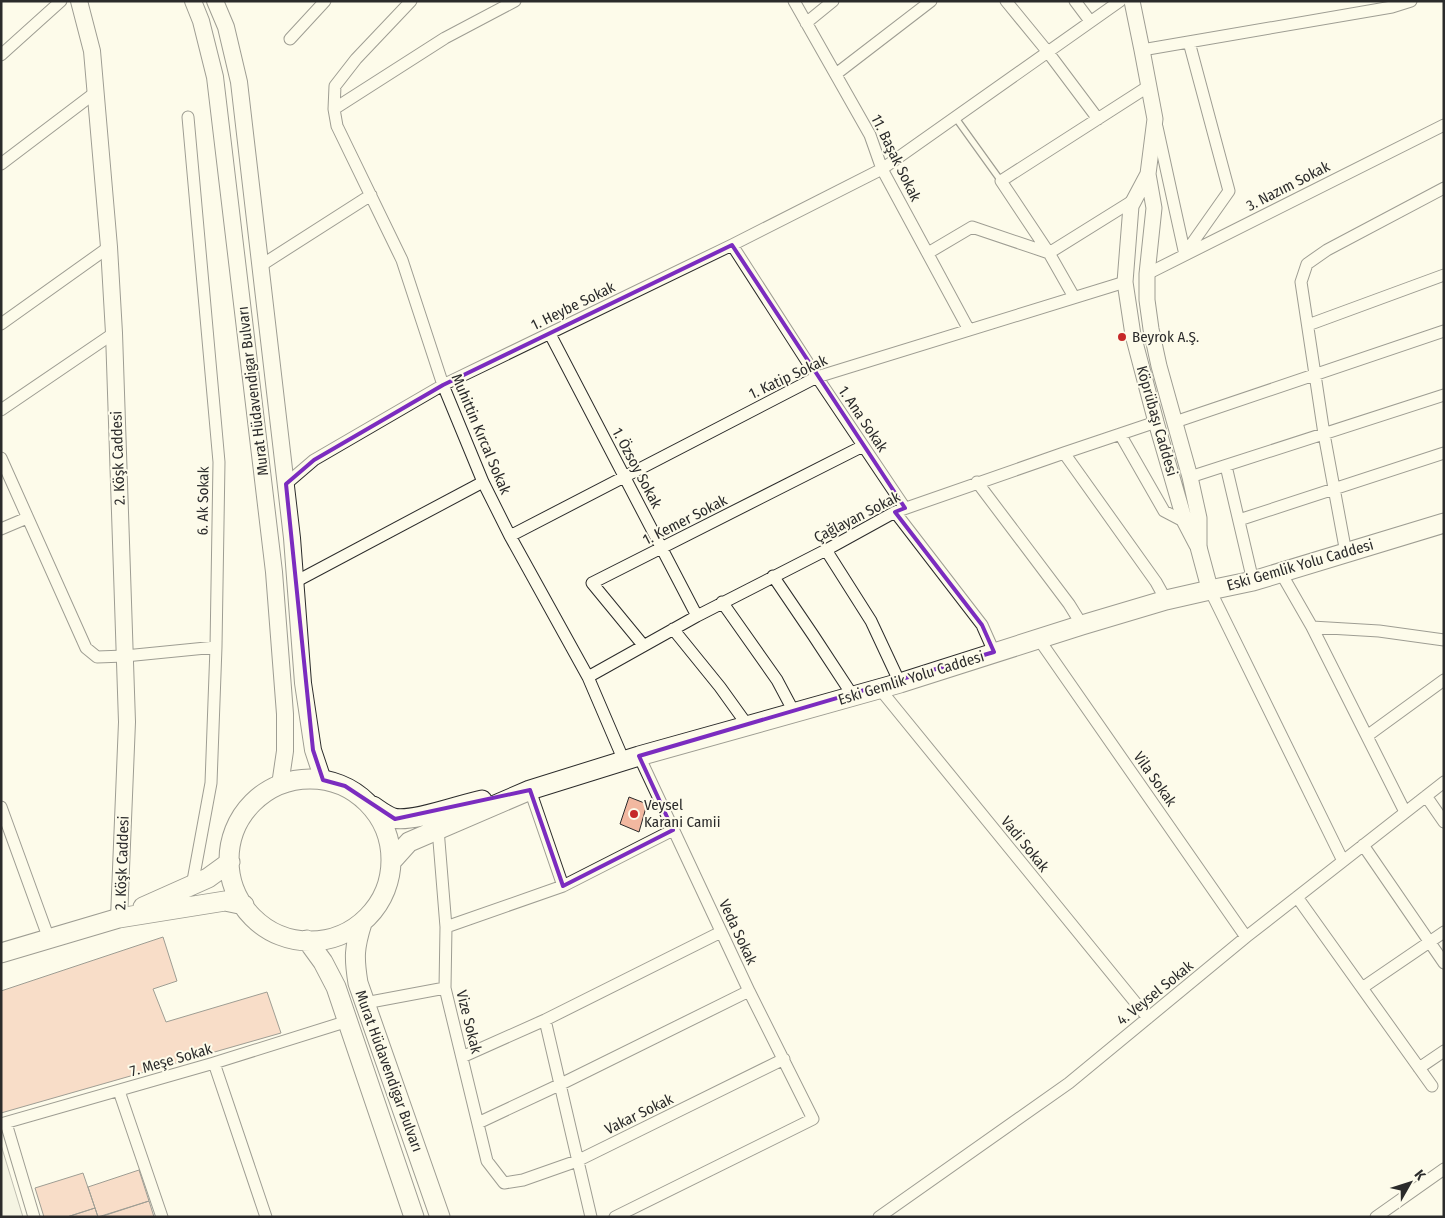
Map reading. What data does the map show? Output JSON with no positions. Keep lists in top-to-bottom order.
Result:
{
  "streets": {
    "main road": [
      "Murat Hüdavendigar Bulvarı",
      "Köprübaşı Caddesi",
      "2. Köşk Caddesi",
      "Eski Gemlik Yolu Caddesi"
    ],
    "street": [
      "11. Başak Sokak",
      "3. Nazım Sokak",
      "1. Heybe Sokak",
      "1. Katip Sokak",
      "1. Ana Sokak",
      "Muhittin Kırcal Sokak",
      "1. Özsoy Sokak",
      "6. Ak Sokak",
      "Çağlayan Sokak",
      "1. Kemer Sokak",
      "Vila Sokak",
      "Vadi Sokak",
      "Veda Sokak",
      "4. Veysel Sokak",
      "Vize Sokak",
      "7. Meşe Sokak",
      "Vakar Sokak"
    ]
  },
  "crossings": [
    ["11. Başak Sokak", "1. Heybe Sokak"],
    ["11. Başak Sokak", "1. Katip Sokak"],
    ["3. Nazım Sokak", "Köprübaşı Caddesi"],
    ["1. Heybe Sokak", "Murat Hüdavendigar Bulvarı"],
    ["1. Heybe Sokak", "1. Ana Sokak"],
    ["1. Heybe Sokak", "Muhittin Kırcal Sokak"],
    ["1. Heybe Sokak", "1. Özsoy Sokak"],
    ["1. Katip Sokak", "1. Ana Sokak"],
    ["1. Katip Sokak", "Köprübaşı Caddesi"],
    ["1. Katip Sokak", "Muhittin Kırcal Sokak"],
    ["1. Katip Sokak", "1. Özsoy Sokak"],
    ["Murat Hüdavendigar Bulvarı", "Eski Gemlik Yolu Caddesi"],
    ["Murat Hüdavendigar Bulvarı", "7. Meşe Sokak"],
    ["1. Ana Sokak", "Çağlayan Sokak"],
    ["1. Ana Sokak", "1. Kemer Sokak"],
    ["1. Ana Sokak", "Eski Gemlik Yolu Caddesi"],
    ["Köprübaşı Caddesi", "Çağlayan Sokak"],
    ["Köprübaşı Caddesi", "Eski Gemlik Yolu Caddesi"],
    ["Muhittin Kırcal Sokak", "Çağlayan Sokak"],
    ["Muhittin Kırcal Sokak", "Eski Gemlik Yolu Caddesi"],
    ["Muhittin Kırcal Sokak", "Veda Sokak"],
    ["1. Özsoy Sokak", "Çağlayan Sokak"],
    ["1. Özsoy Sokak", "1. Kemer Sokak"],
    ["Çağlayan Sokak", "1. Kemer Sokak"],
    ["Eski Gemlik Yolu Caddesi", "Vila Sokak"],
    ["Eski Gemlik Yolu Caddesi", "Vadi Sokak"],
    ["Eski Gemlik Yolu Caddesi", "Veda Sokak"],
    ["Eski Gemlik Yolu Caddesi", "Vize Sokak"],
    ["Vila Sokak", "4. Veysel Sokak"],
    ["Vadi Sokak", "4. Veysel Sokak"],
    ["Veda Sokak", "Vakar Sokak"],
    ["Vize Sokak", "Vakar Sokak"]
  ],
  "places": ["Beyrok A.Ş.", "Veysel Karani Camii"],
  "north": "top right"
}
